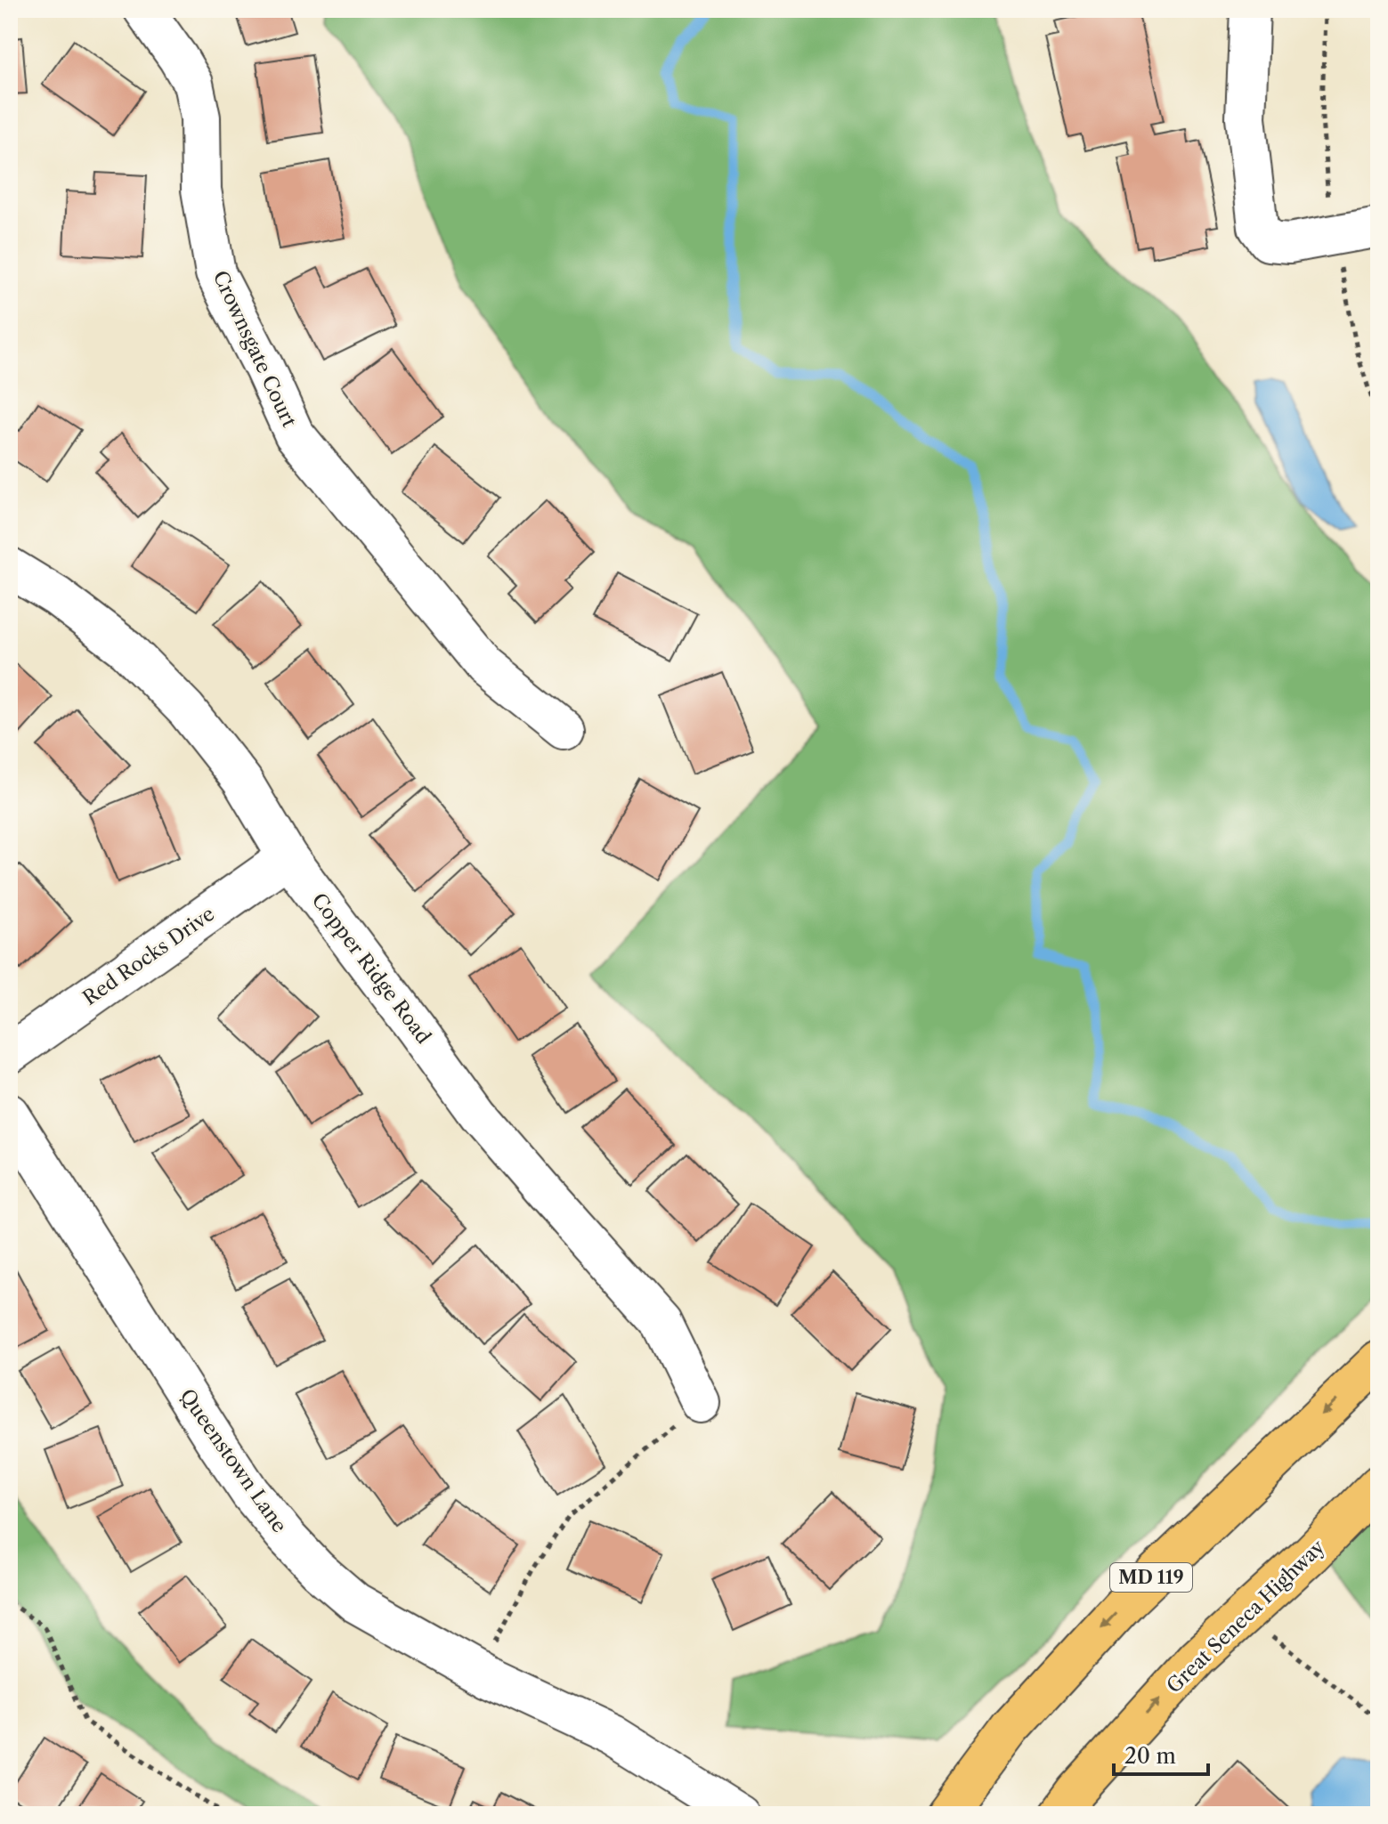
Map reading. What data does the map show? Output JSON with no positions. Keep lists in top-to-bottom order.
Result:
{
  "streets": {
    "main road": ["MD 119", "Great Seneca Highway"],
    "street": [
      "Crownsgate Court",
      "Red Rocks Drive",
      "Copper Ridge Road",
      "Queenstown Lane"
    ]
  },
  "crossings": [
    ["Red Rocks Drive", "Copper Ridge Road"]
  ],
  "scale_bar": "20 m"
}
